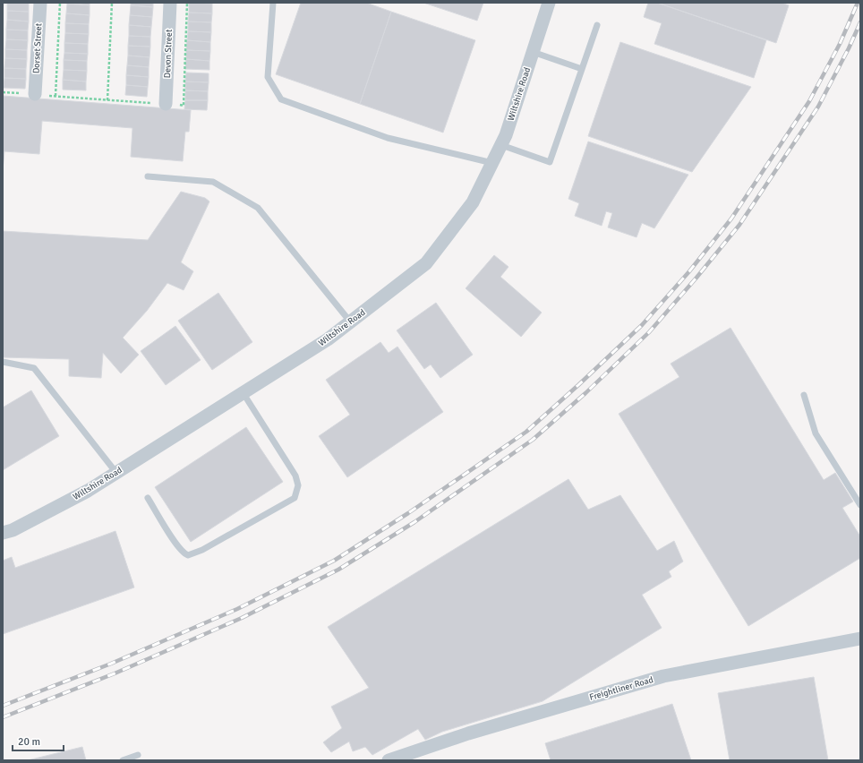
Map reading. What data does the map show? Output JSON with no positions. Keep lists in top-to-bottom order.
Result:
{
  "streets": {
    "street": [
      "Dorset Street",
      "Devon Street",
      "Wiltshire Road",
      "Freightliner Road"
    ]
  },
  "scale_bar": "20 m"
}
